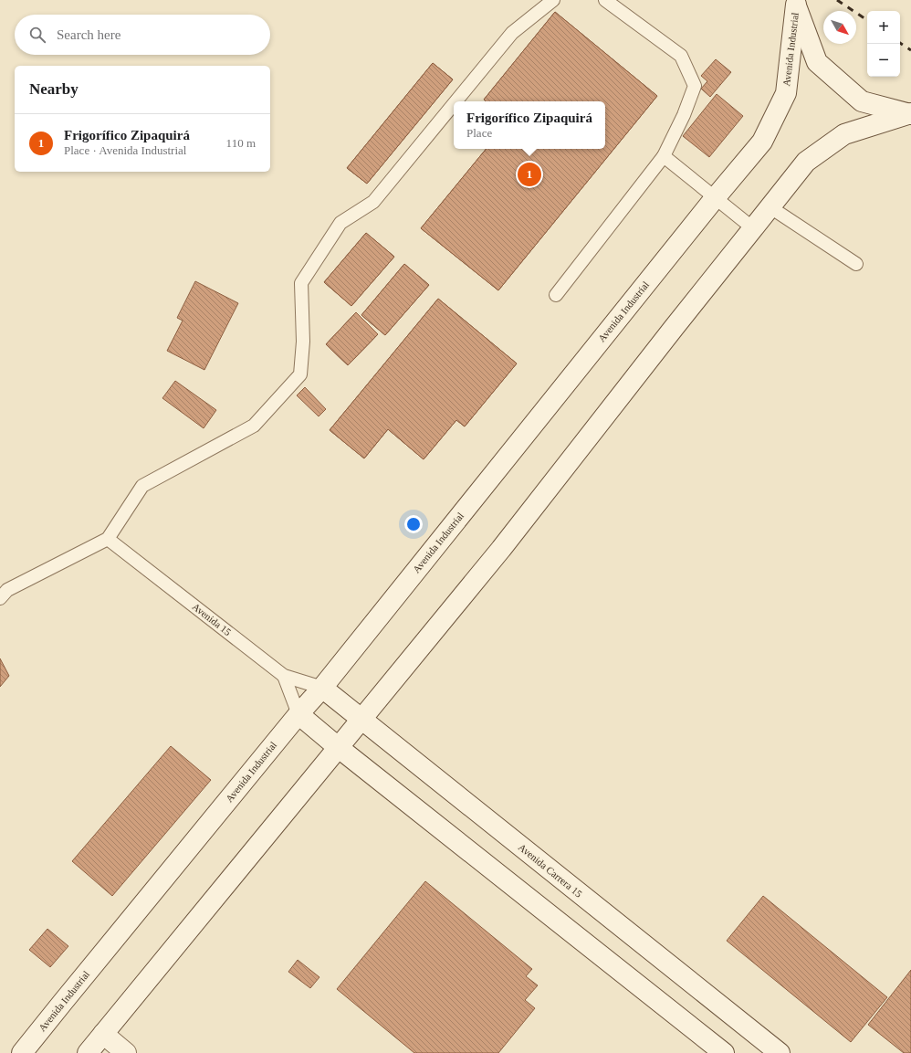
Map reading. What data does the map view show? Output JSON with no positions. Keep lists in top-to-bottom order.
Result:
{
  "streets": {
    "main road": ["Avenida Industrial", "Avenida Carrera 15"],
    "lane": ["Avenida 15"]
  },
  "crossings": [
    ["Avenida Industrial", "Avenida 15"],
    ["Avenida Industrial", "Avenida Carrera 15"],
    ["Avenida 15", "Avenida Carrera 15"]
  ],
  "north": "bottom right",
  "page": {
    "map_buttons": ["+", "−"],
    "search": "Search here",
    "heading": "Nearby",
    "popup": ["Frigorífico Zipaquirá", "Place"],
    "list": [
      {
        "mark": "1",
        "name": "Frigorífico Zipaquirá",
        "note": "Place · Avenida Industrial",
        "value": "110 m"
      }
    ],
    "pins": "1"
  }
}
